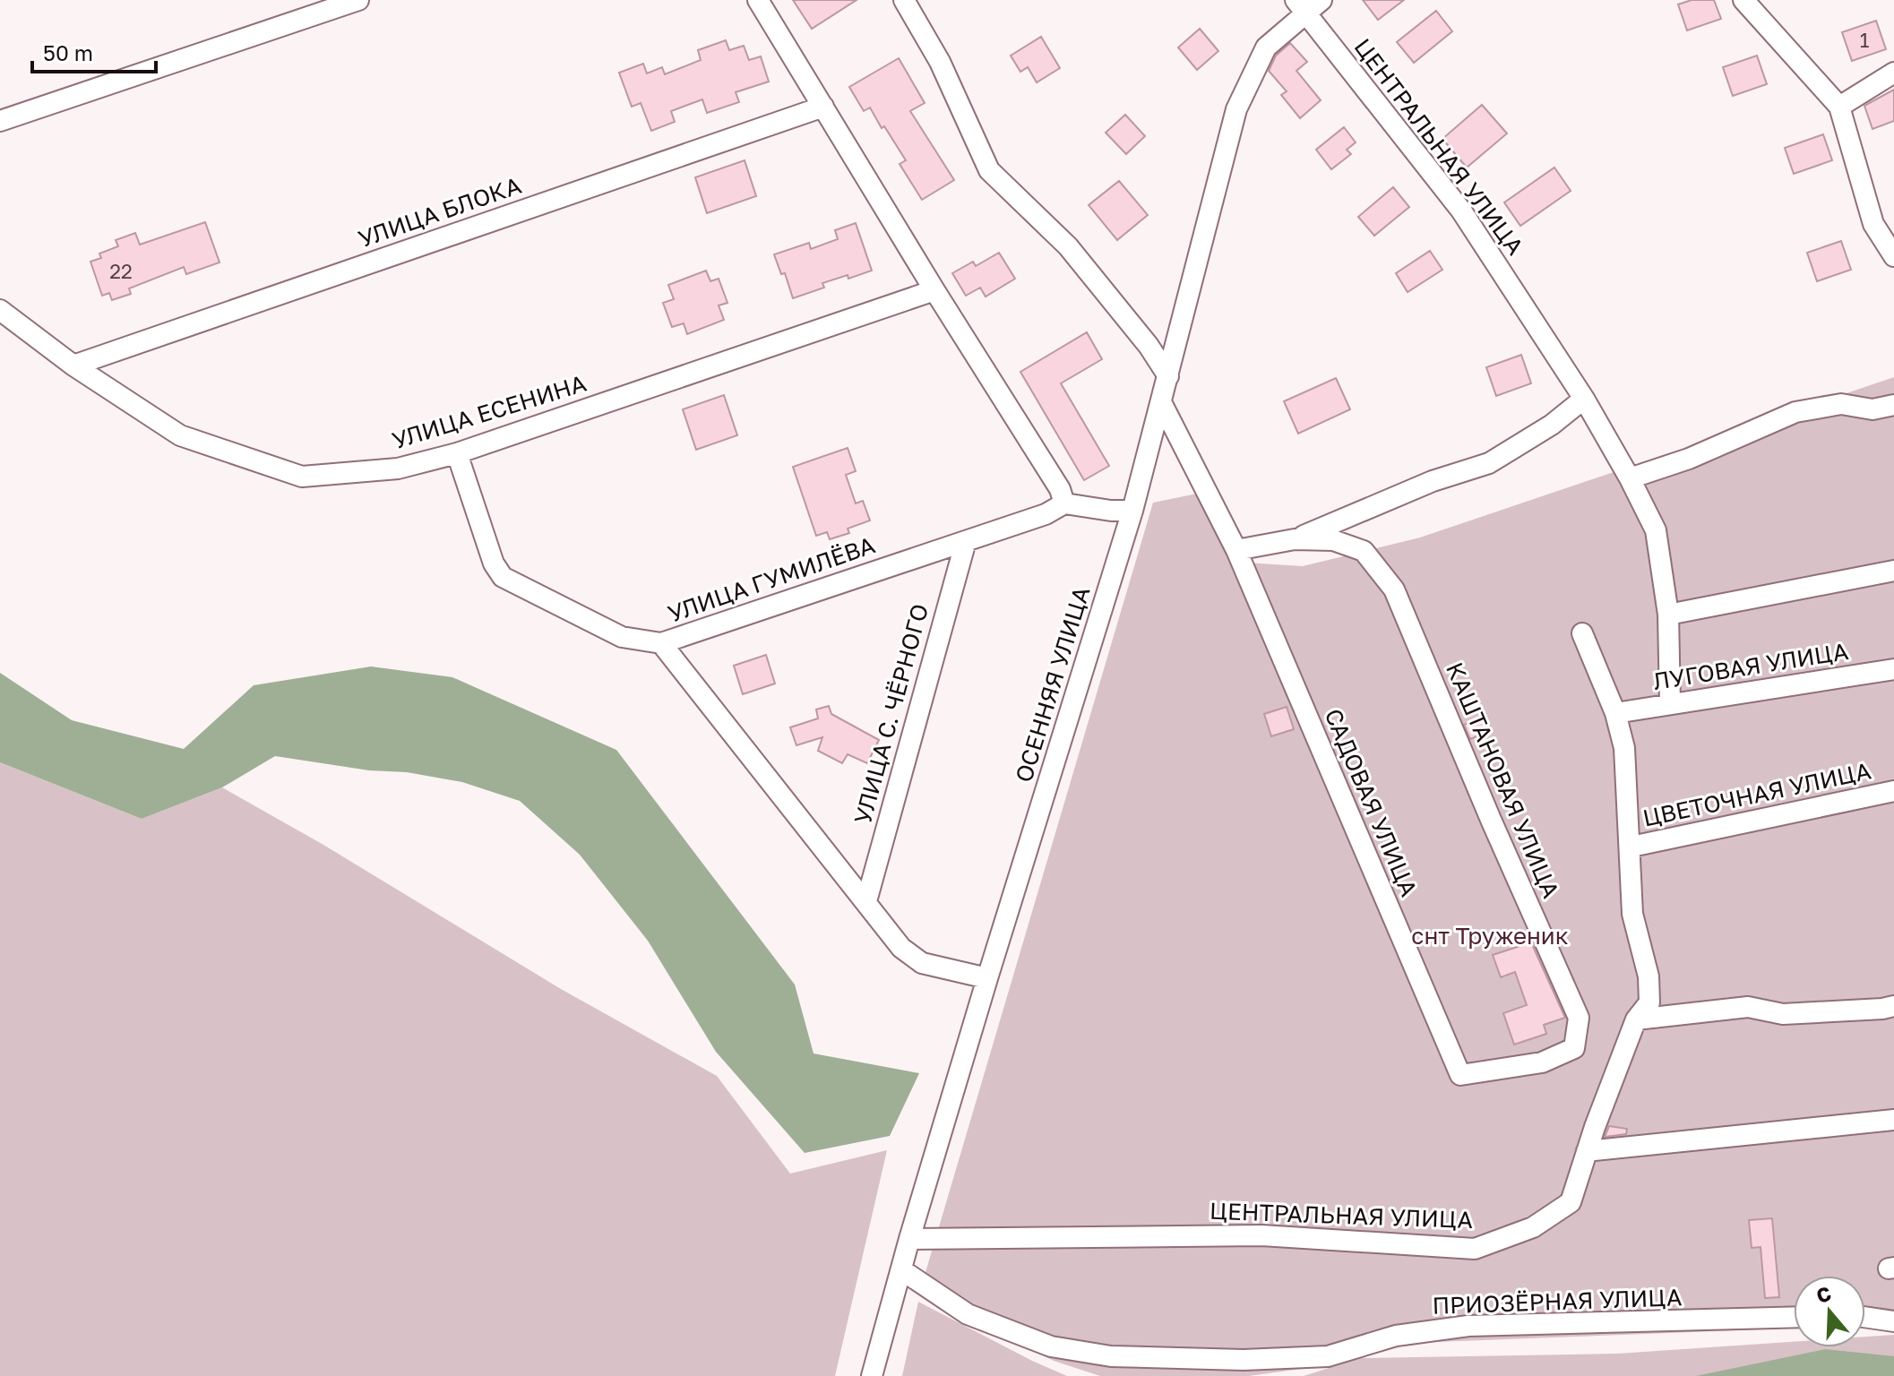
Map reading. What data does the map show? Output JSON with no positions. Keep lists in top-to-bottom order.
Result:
{
  "streets": {
    "street": [
      "ЦЕНТРАЛЬНАЯ УЛИЦА",
      "УЛИЦА БЛОКА",
      "УЛИЦА ЕСЕНИНА",
      "УЛИЦА ГУМИЛЁВА",
      "ЛУГОВАЯ УЛИЦА",
      "ОСЕННЯЯ УЛИЦА",
      "УЛИЦА С. ЧЁРНОГО",
      "КАШТАНОВАЯ УЛИЦА",
      "ЦВЕТОЧНАЯ УЛИЦА",
      "САДОВАЯ УЛИЦА",
      "ПРИОЗЁРНАЯ УЛИЦА"
    ]
  },
  "crossings": [
    ["ЦЕНТРАЛЬНАЯ УЛИЦА", "ЛУГОВАЯ УЛИЦА"],
    ["ЦЕНТРАЛЬНАЯ УЛИЦА", "ОСЕННЯЯ УЛИЦА"],
    ["ЦЕНТРАЛЬНАЯ УЛИЦА", "ЦВЕТОЧНАЯ УЛИЦА"],
    ["УЛИЦА БЛОКА", "УЛИЦА ЕСЕНИНА"],
    ["УЛИЦА ЕСЕНИНА", "УЛИЦА ГУМИЛЁВА"],
    ["УЛИЦА ГУМИЛЁВА", "УЛИЦА С. ЧЁРНОГО"],
    ["ОСЕННЯЯ УЛИЦА", "ПРИОЗЁРНАЯ УЛИЦА"],
    ["КАШТАНОВАЯ УЛИЦА", "САДОВАЯ УЛИЦА"]
  ],
  "parks": ["снт Труженик"],
  "house_numbers": ["1", "22"],
  "scale_bar": "50 m",
  "north": "top"
}
